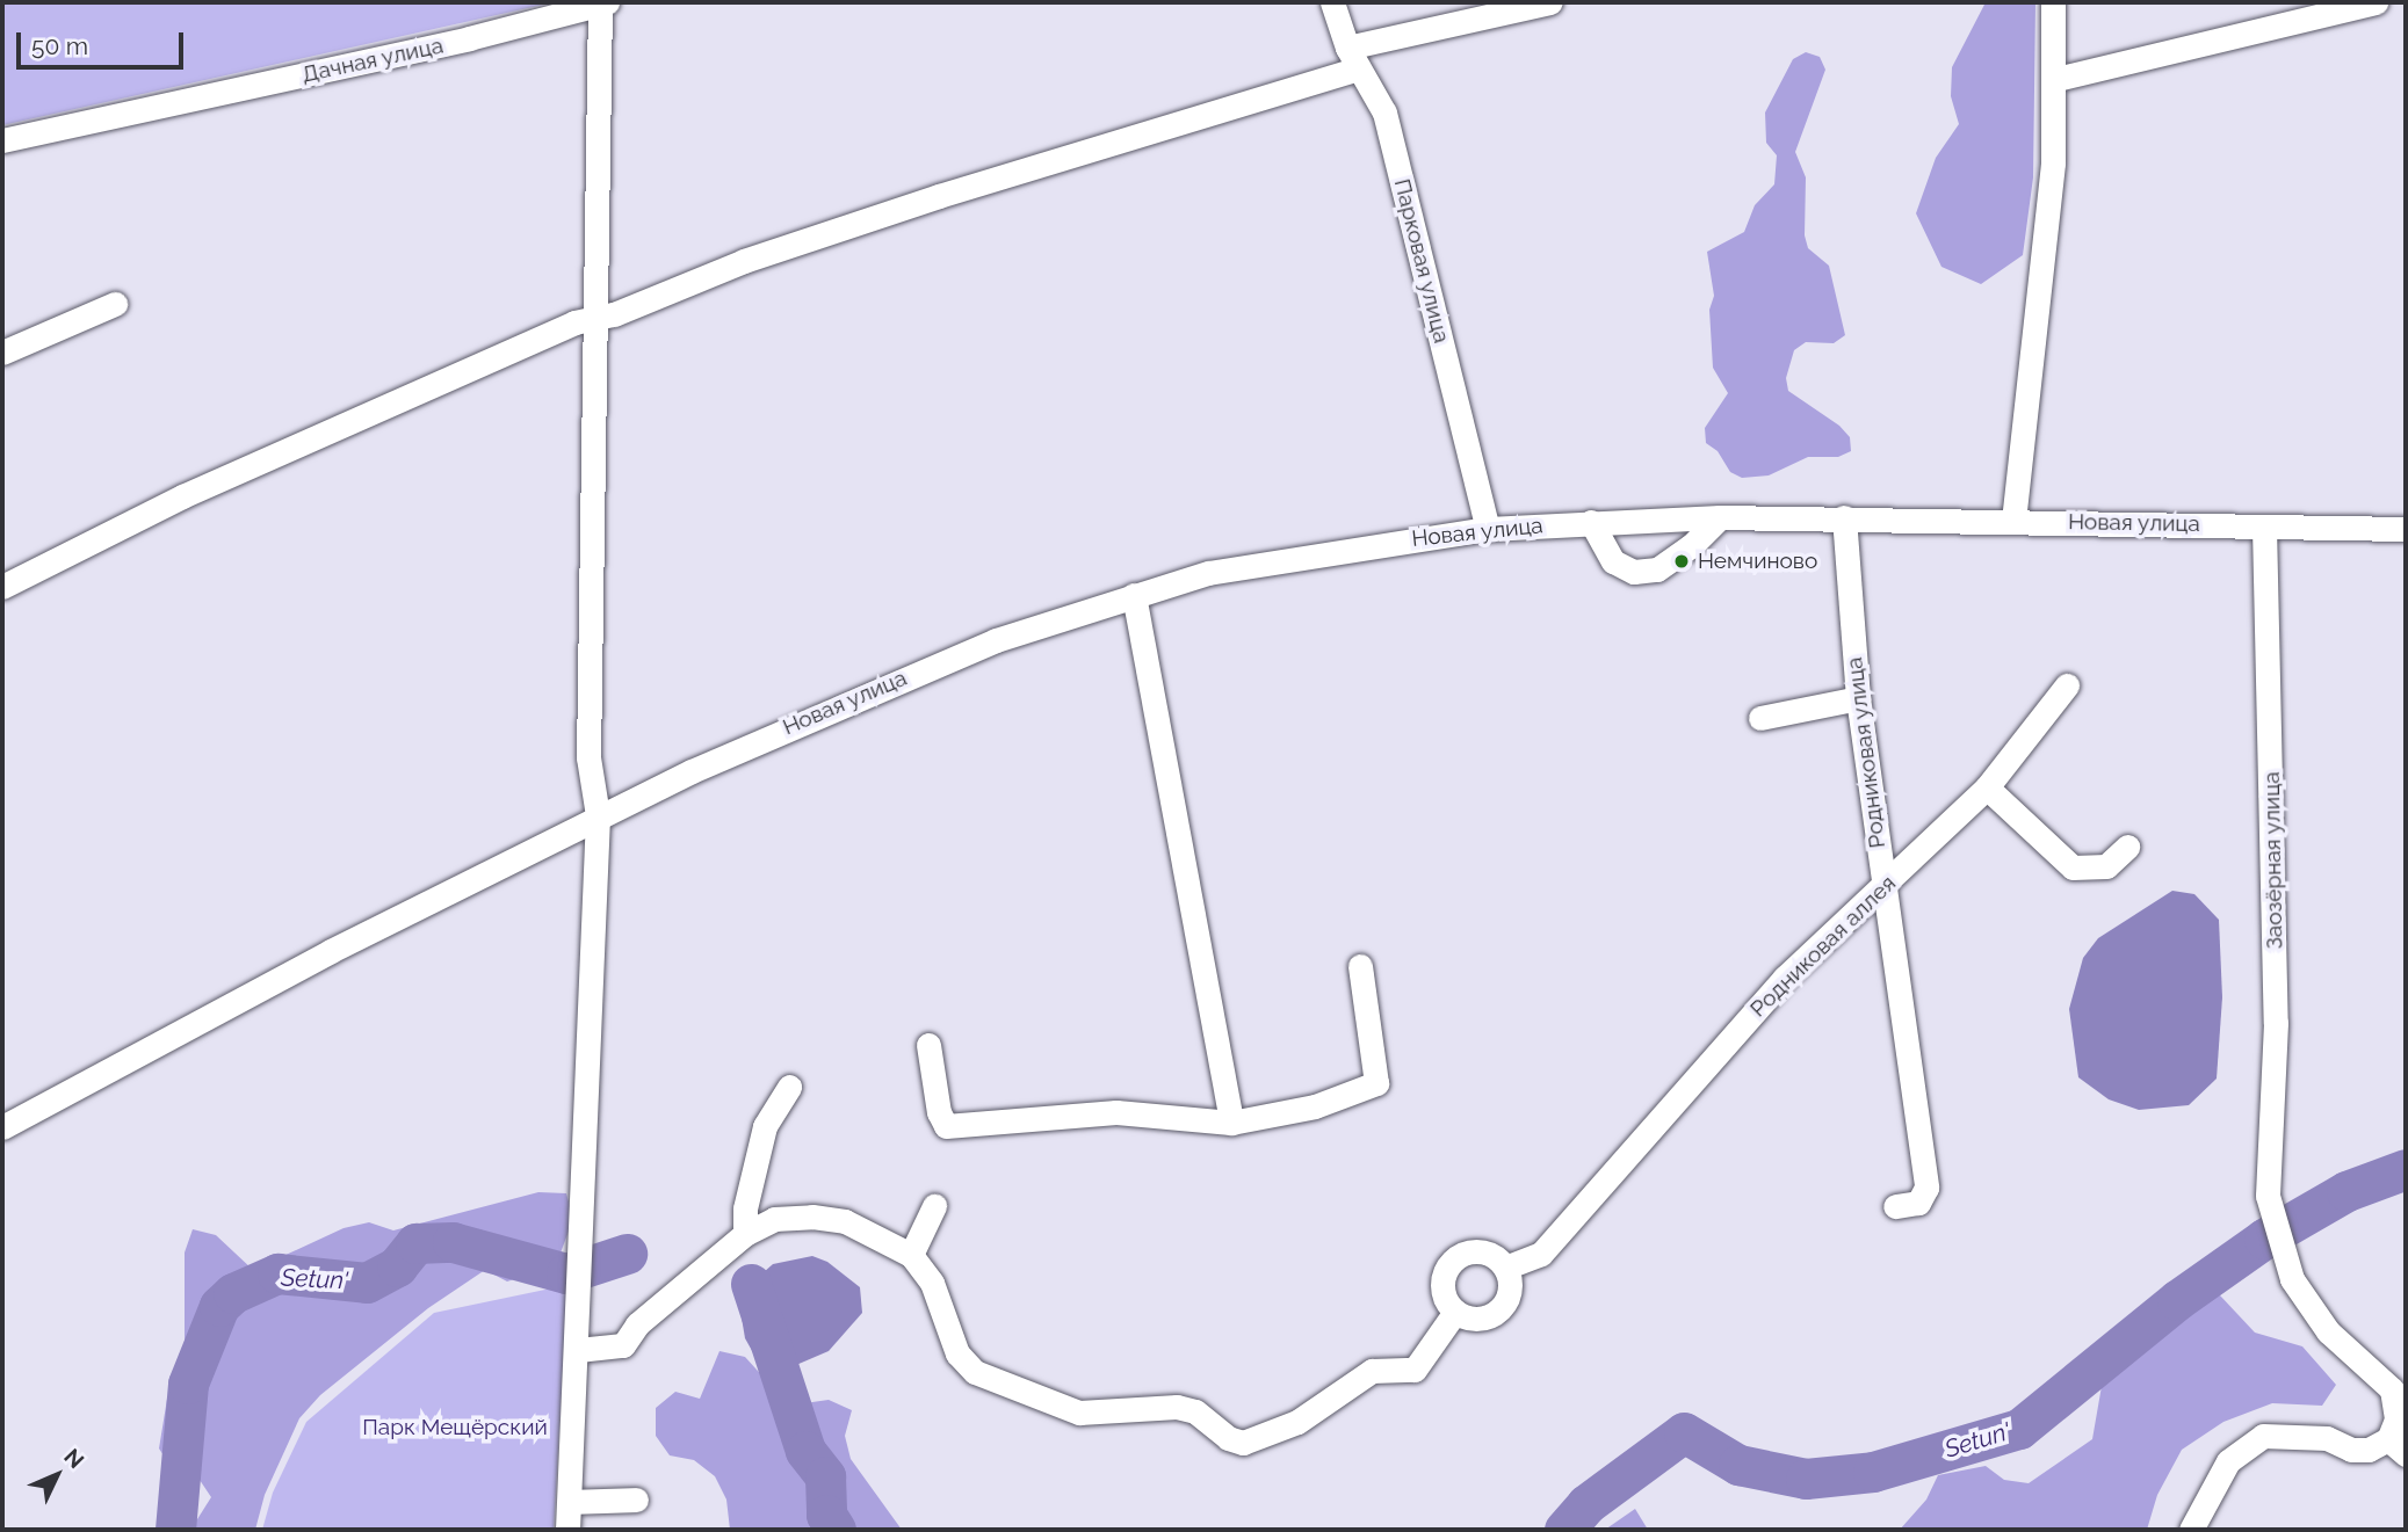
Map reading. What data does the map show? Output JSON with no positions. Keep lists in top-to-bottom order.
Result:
{
  "streets": {
    "street": [
      "Дачная улица",
      "Парковая улица",
      "Новая улица",
      "Родниковая улица",
      "Заозёрная улица",
      "Родниковая аллея"
    ]
  },
  "crossings": [
    ["Парковая улица", "Новая улица"],
    ["Новая улица", "Родниковая улица"],
    ["Новая улица", "Заозёрная улица"],
    ["Родниковая улица", "Родниковая аллея"]
  ],
  "water": ["Setun'"],
  "parks": ["Парк Мещёрский"],
  "places": ["Немчиново"],
  "scale_bar": "50 m",
  "north": "top right"
}
